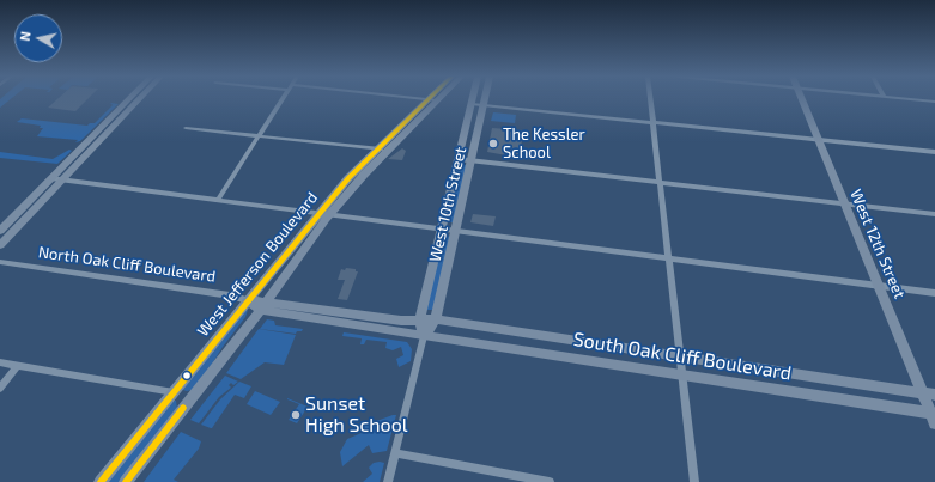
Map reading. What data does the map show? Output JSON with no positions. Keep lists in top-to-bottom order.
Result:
{
  "streets": {
    "street": [
      "West 10th Street",
      "West 12th Street",
      "North Oak Cliff Boulevard",
      "West Jefferson Boulevard",
      "South Oak Cliff Boulevard"
    ]
  },
  "crossings": [
    ["West 10th Street", "South Oak Cliff Boulevard"],
    ["West 12th Street", "South Oak Cliff Boulevard"],
    ["North Oak Cliff Boulevard", "West Jefferson Boulevard"]
  ],
  "places": ["The Kessler School", "Sunset High School"],
  "north": "left"
}
